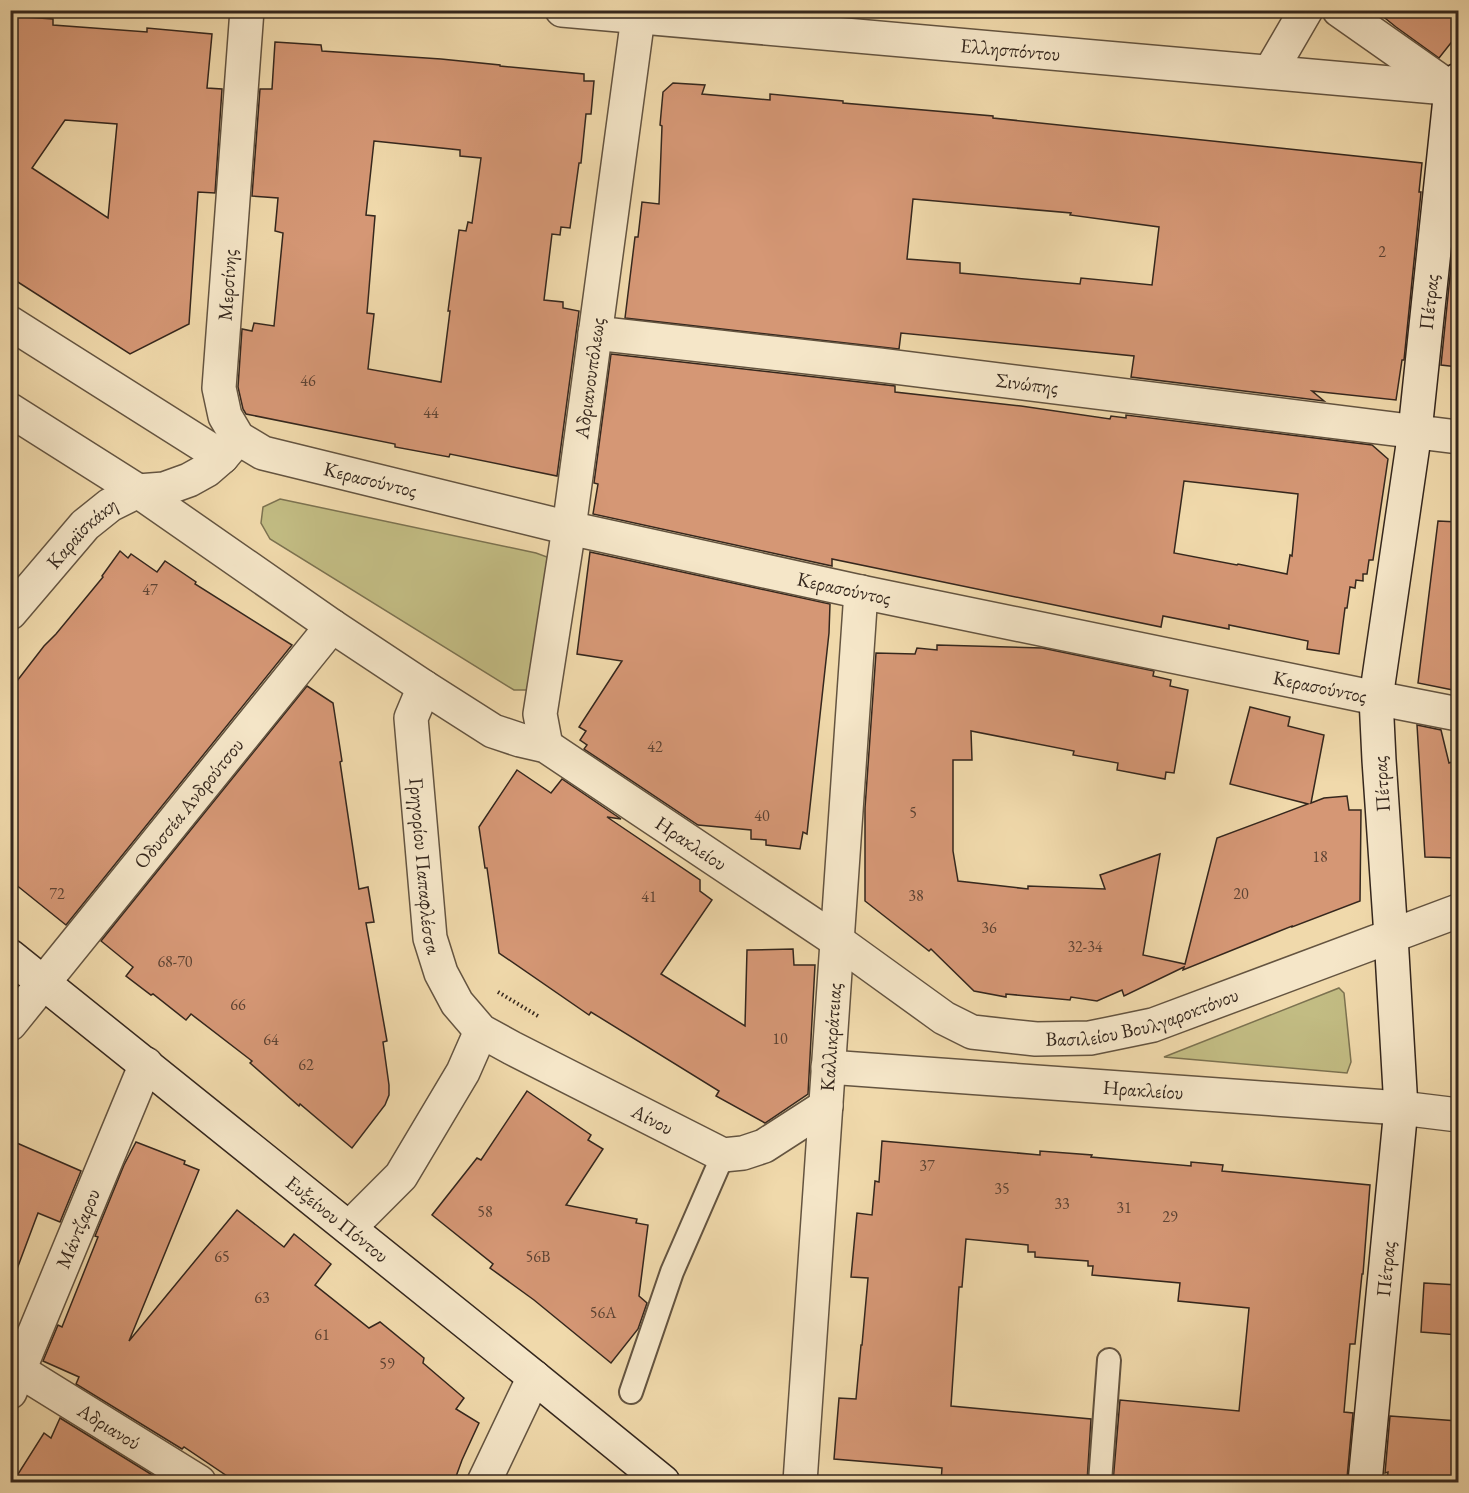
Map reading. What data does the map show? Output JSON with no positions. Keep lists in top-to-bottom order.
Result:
{
  "streets": {
    "street": [
      "Ελλησπόντου",
      "Μερσίνης",
      "Πέτρας",
      "Αδριανουπόλεως",
      "Σινώπης",
      "Κερασούντος",
      "Καραϊσκάκη",
      "Οδυσσέα Ανδρούτσου",
      "Ηρακλείου",
      "Γρηγορίου Παπαφλέσσα",
      "Βασιλείου Βουλγαροκτόνου",
      "Καλλικράτειας",
      "Αίνου",
      "Ευξείνου Πόντου",
      "Μάντζαρου",
      "Αδριανού"
    ]
  },
  "crossings": [
    ["Ελλησπόντου", "Πέτρας"],
    ["Ελλησπόντου", "Αδριανουπόλεως"],
    ["Μερσίνης", "Κερασούντος"],
    ["Πέτρας", "Σινώπης"],
    ["Πέτρας", "Κερασούντος"],
    ["Πέτρας", "Ηρακλείου"],
    ["Πέτρας", "Βασιλείου Βουλγαροκτόνου"],
    ["Αδριανουπόλεως", "Σινώπης"],
    ["Αδριανουπόλεως", "Κερασούντος"],
    ["Αδριανουπόλεως", "Ηρακλείου"],
    ["Κερασούντος", "Καλλικράτειας"],
    ["Οδυσσέα Ανδρούτσου", "Ευξείνου Πόντου"],
    ["Ηρακλείου", "Βασιλείου Βουλγαροκτόνου"],
    ["Ηρακλείου", "Καλλικράτειας"],
    ["Γρηγορίου Παπαφλέσσα", "Αίνου"],
    ["Βασιλείου Βουλγαροκτόνου", "Καλλικράτειας"],
    ["Ευξείνου Πόντου", "Μάντζαρου"],
    ["Μάντζαρου", "Αδριανού"]
  ],
  "house_numbers": [
    "2",
    "46",
    "44",
    "47",
    "42",
    "5",
    "40",
    "18",
    "72",
    "20",
    "38",
    "41",
    "36",
    "32-34",
    "68-70",
    "66",
    "10",
    "64",
    "62",
    "37",
    "35",
    "33",
    "31",
    "58",
    "29",
    "65",
    "56B",
    "63",
    "56A",
    "61",
    "59"
  ]
}
